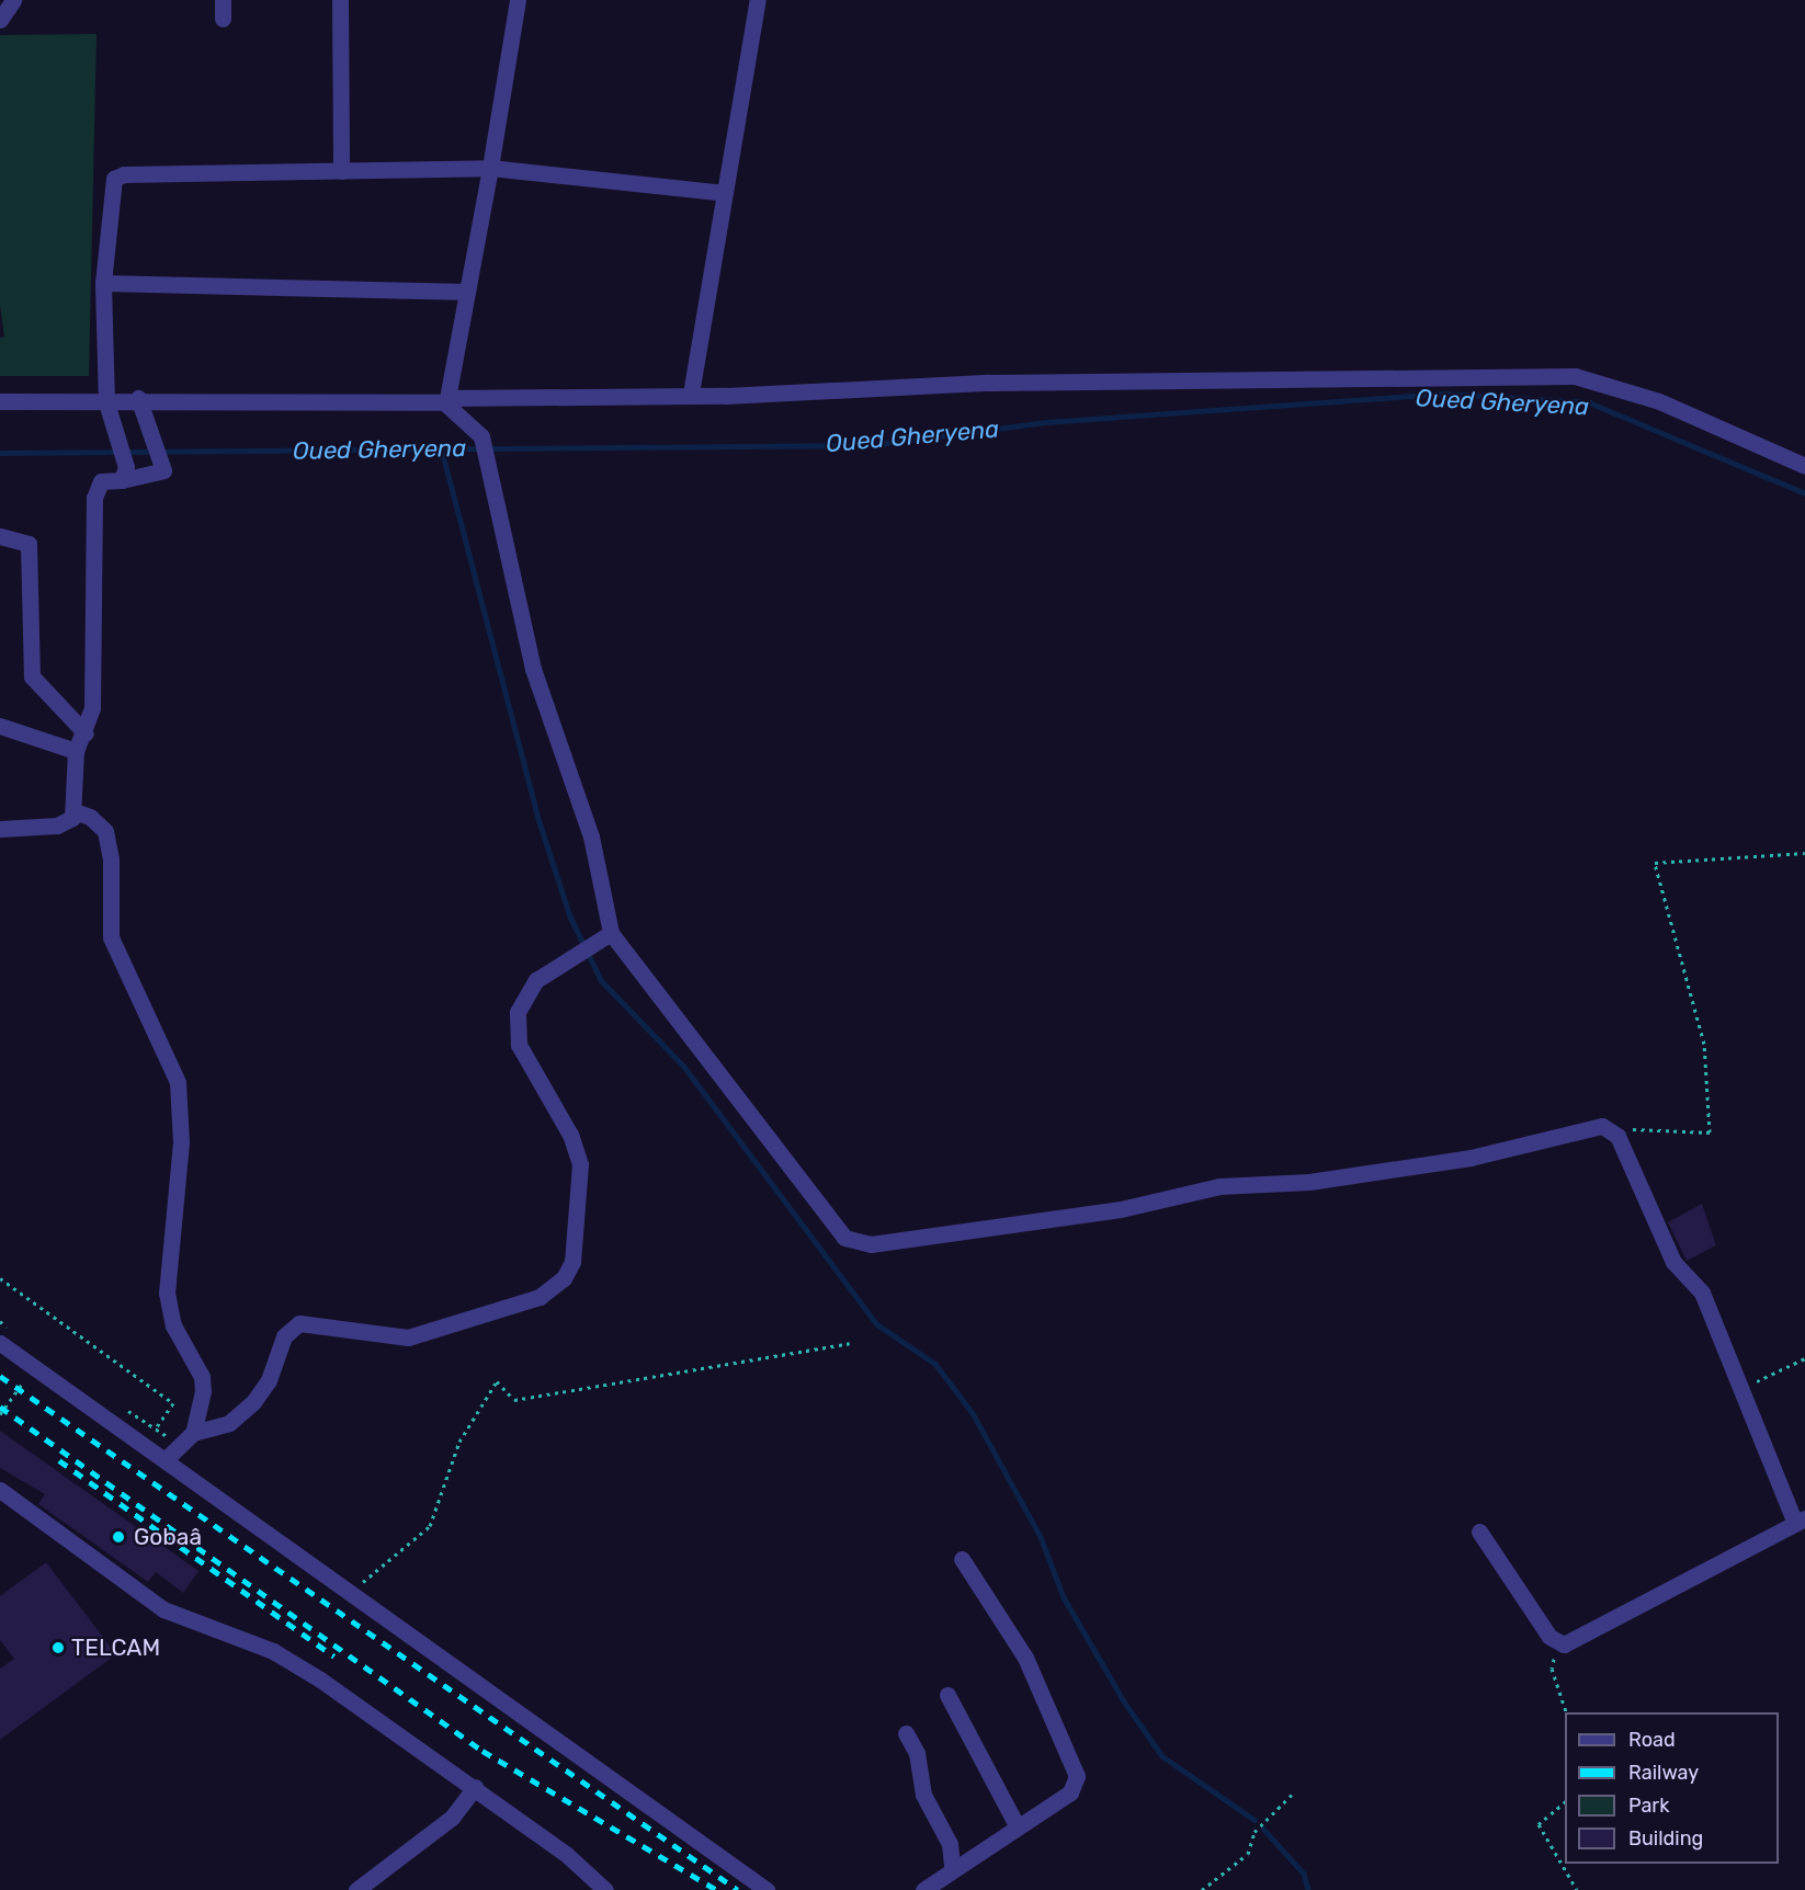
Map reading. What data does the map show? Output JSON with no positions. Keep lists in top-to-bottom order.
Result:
{
  "water": ["Oued Gheryena"],
  "places": ["Gobaâ", "TELCAM"],
  "legend": [
    "Road",
    "Railway",
    "Park",
    "Building"
  ]
}
